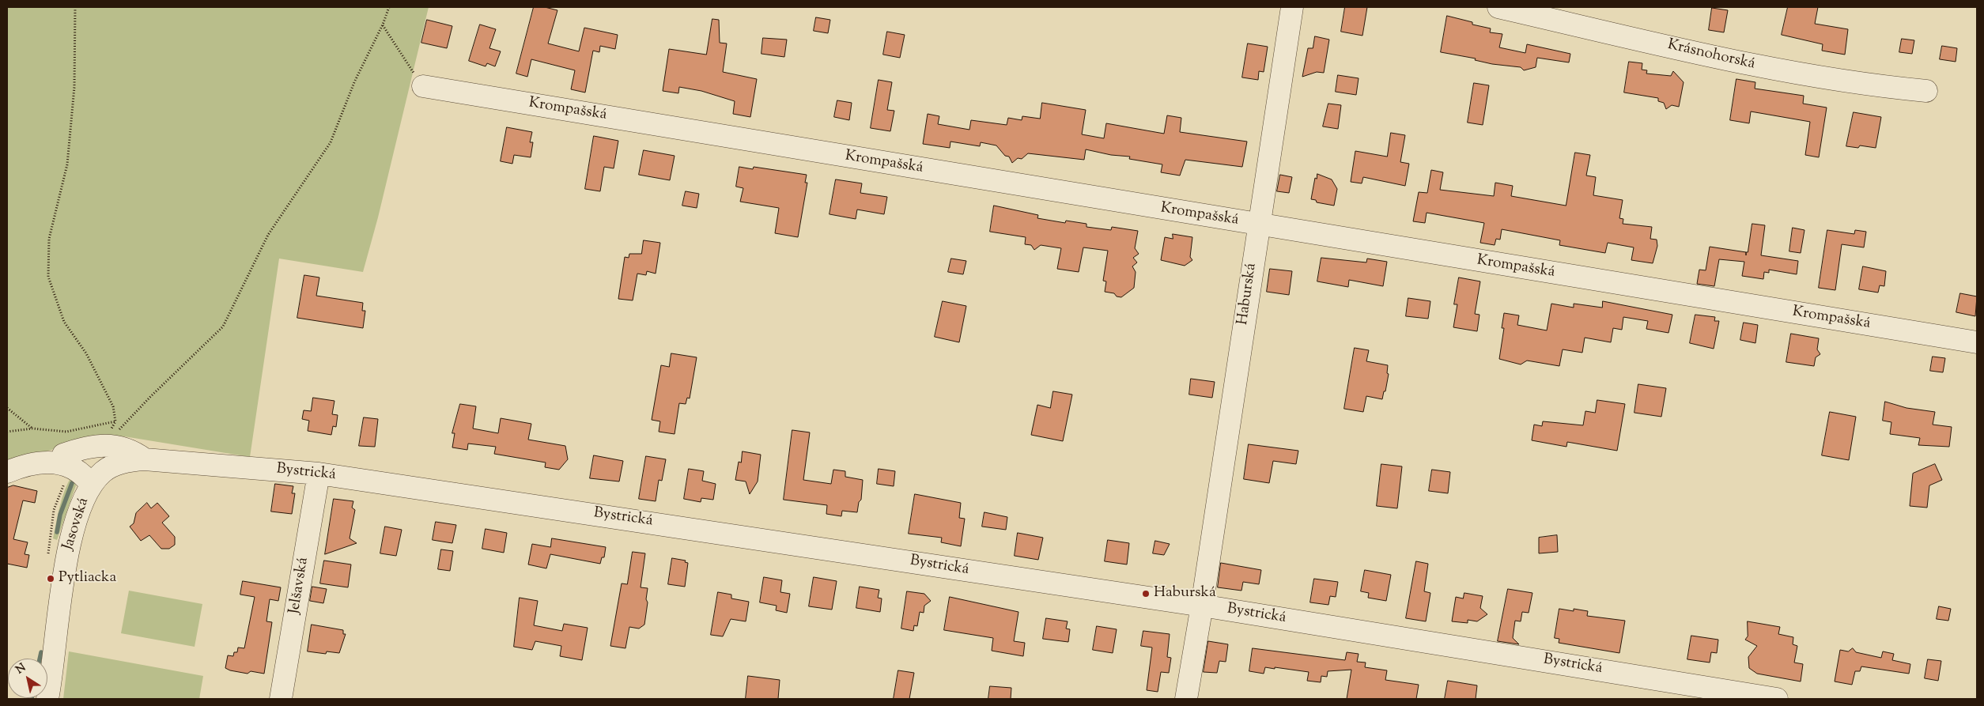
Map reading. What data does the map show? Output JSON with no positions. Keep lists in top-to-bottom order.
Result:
{
  "streets": {
    "street": [
      "Krásnohorská",
      "Krompašská",
      "Haburská",
      "Bystrická",
      "Jasovská",
      "Jelšavská"
    ]
  },
  "crossings": [
    ["Krompašská", "Haburská"],
    ["Haburská", "Bystrická"],
    ["Bystrická", "Jasovská"],
    ["Bystrická", "Jelšavská"]
  ],
  "places": ["Pytliacka", "Haburská"],
  "north": "top left"
}
